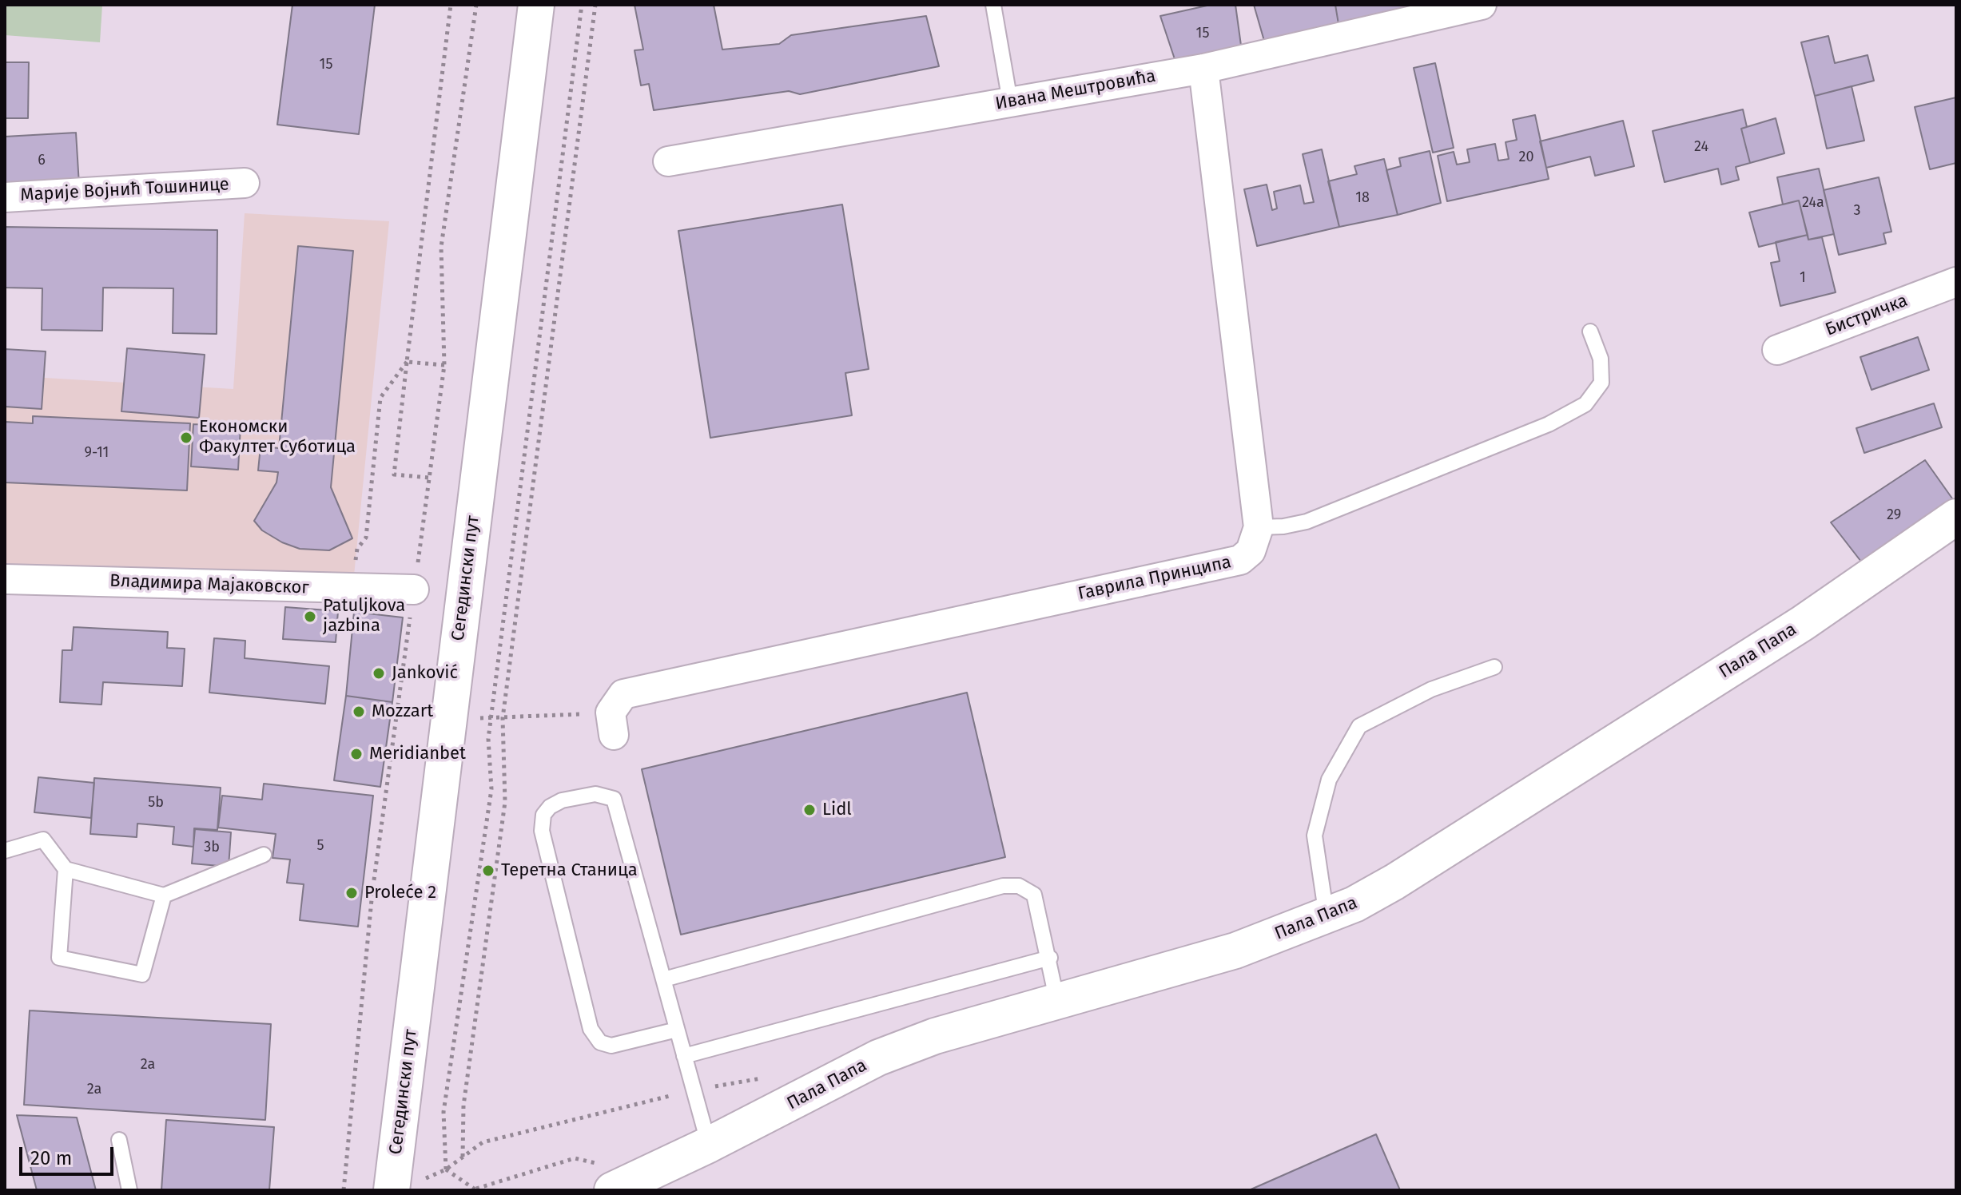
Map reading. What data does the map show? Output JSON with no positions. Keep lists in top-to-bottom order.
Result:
{
  "streets": {
    "street": [
      "Ивана Мештровића",
      "Марије Војнић Тошинице",
      "Бистричка",
      "Сегедински пут",
      "Гаврила Принципа",
      "Владимира Мајаковског",
      "Пала Папа"
    ]
  },
  "places": [
    "Економски Факултет Суботица",
    "Patuljkova jazbina",
    "Janković",
    "Mozzart",
    "Meridianbet",
    "Lidl",
    "Теретна Станица",
    "Proleće 2"
  ],
  "house_numbers": [
    "15",
    "15",
    "24",
    "20",
    "6",
    "18",
    "24a",
    "3",
    "1",
    "9-11",
    "29",
    "5b",
    "5",
    "3b",
    "2a",
    "2a"
  ],
  "scale_bar": "20 m"
}
